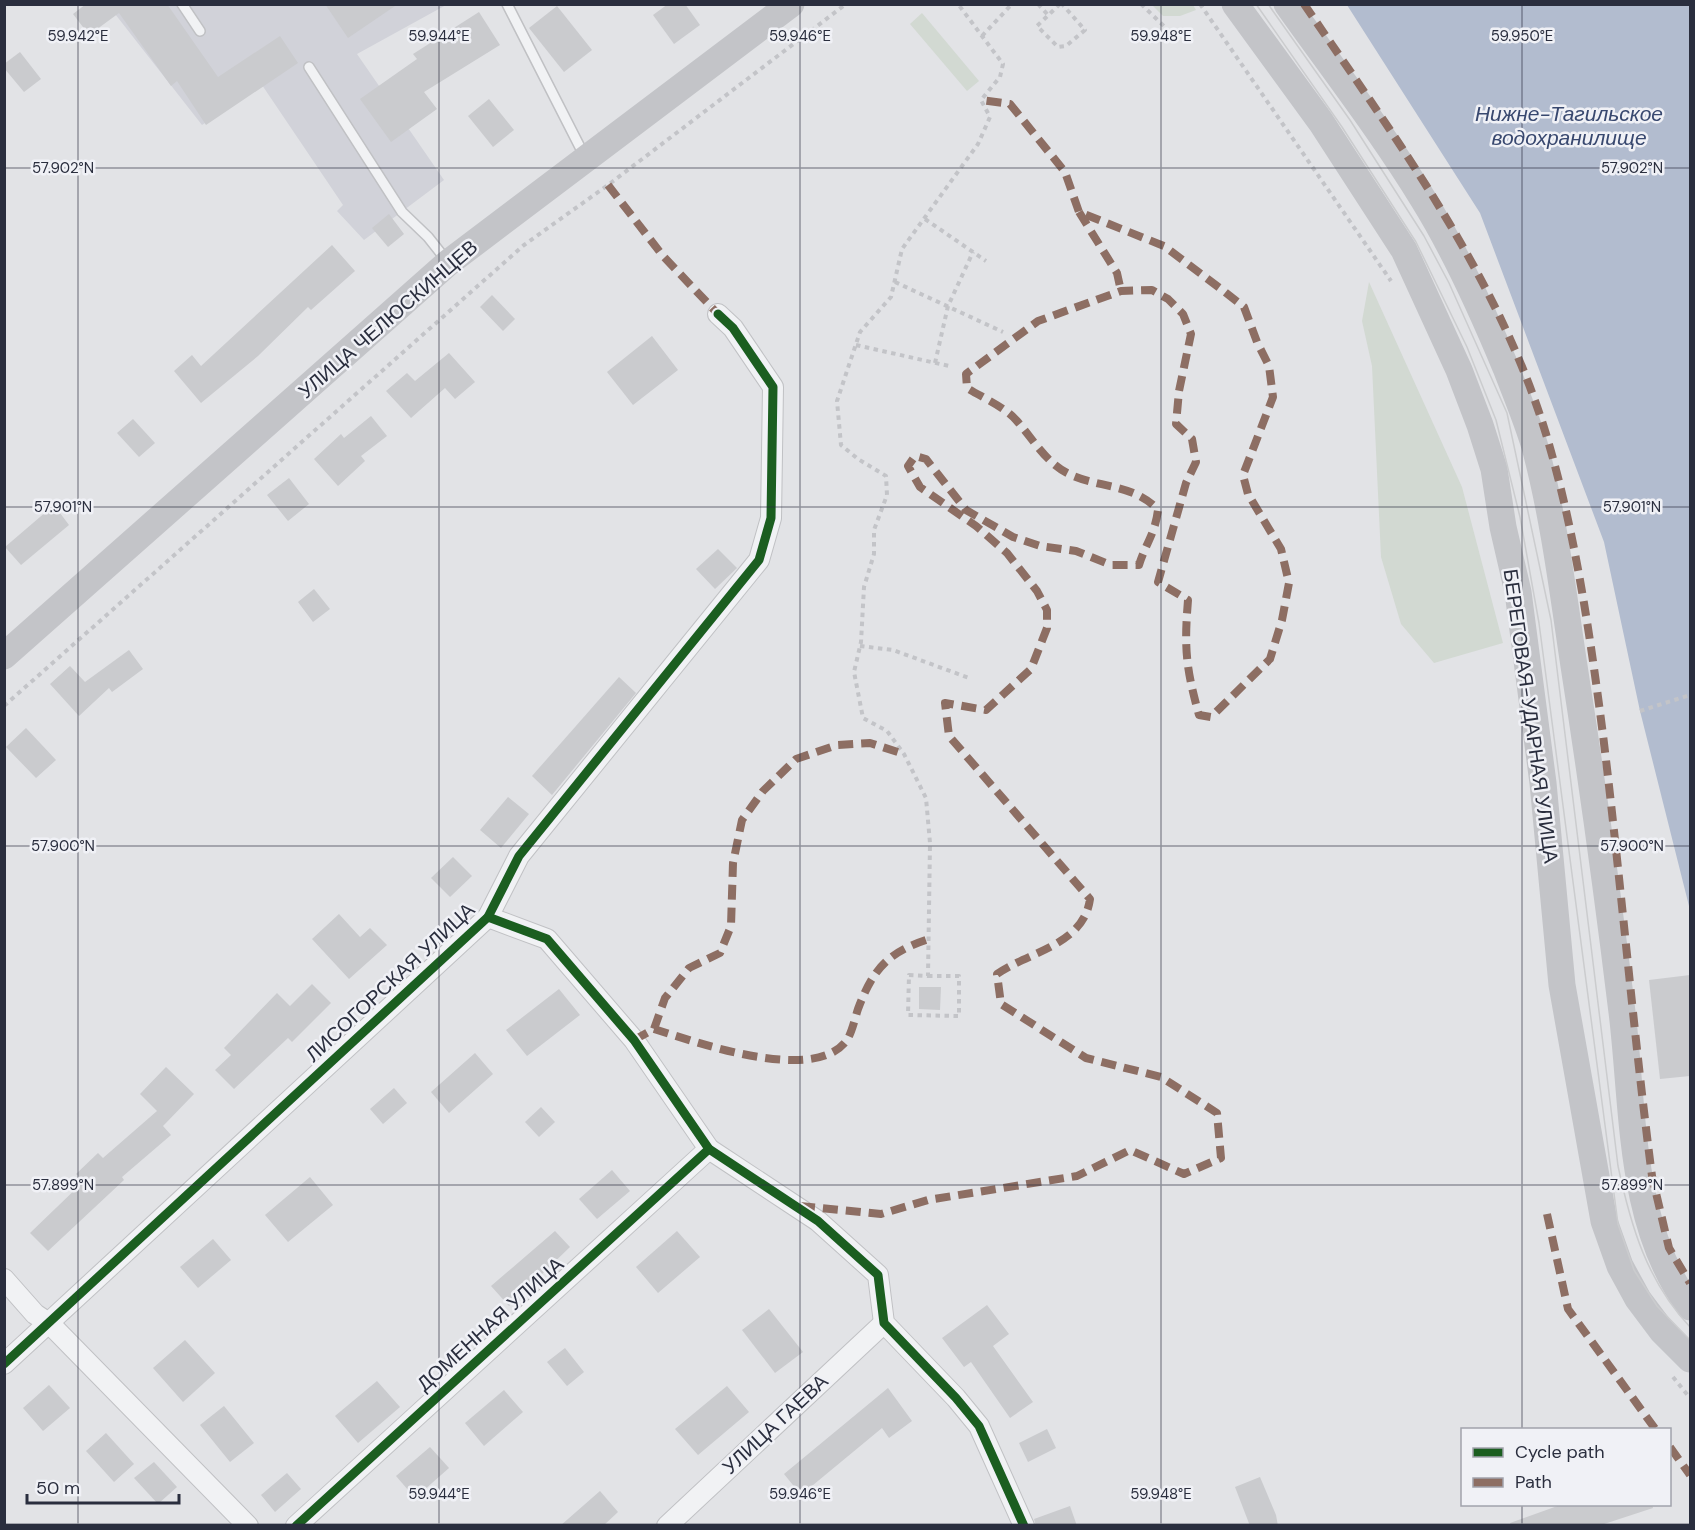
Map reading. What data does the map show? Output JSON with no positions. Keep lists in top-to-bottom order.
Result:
{
  "streets": {
    "main road": ["УЛИЦА ЧЕЛЮСКИНЦЕВ", "БЕРЕГОВАЯ-УДАРНАЯ УЛИЦА"],
    "street": ["ЛИСОГОРСКАЯ УЛИЦА", "ДОМЕННАЯ УЛИЦА", "УЛИЦА ГАЕВА"]
  },
  "water": ["Нижне-Тагильское водохранилище"],
  "legend": ["Cycle path", "Path"],
  "scale_bar": "50 m",
  "coordinates": [
    "59.942°E",
    "59.944°E",
    "59.946°E",
    "59.948°E",
    "59.950°E",
    "57.902°N",
    "57.901°N",
    "57.900°N",
    "57.899°N"
  ]
}
